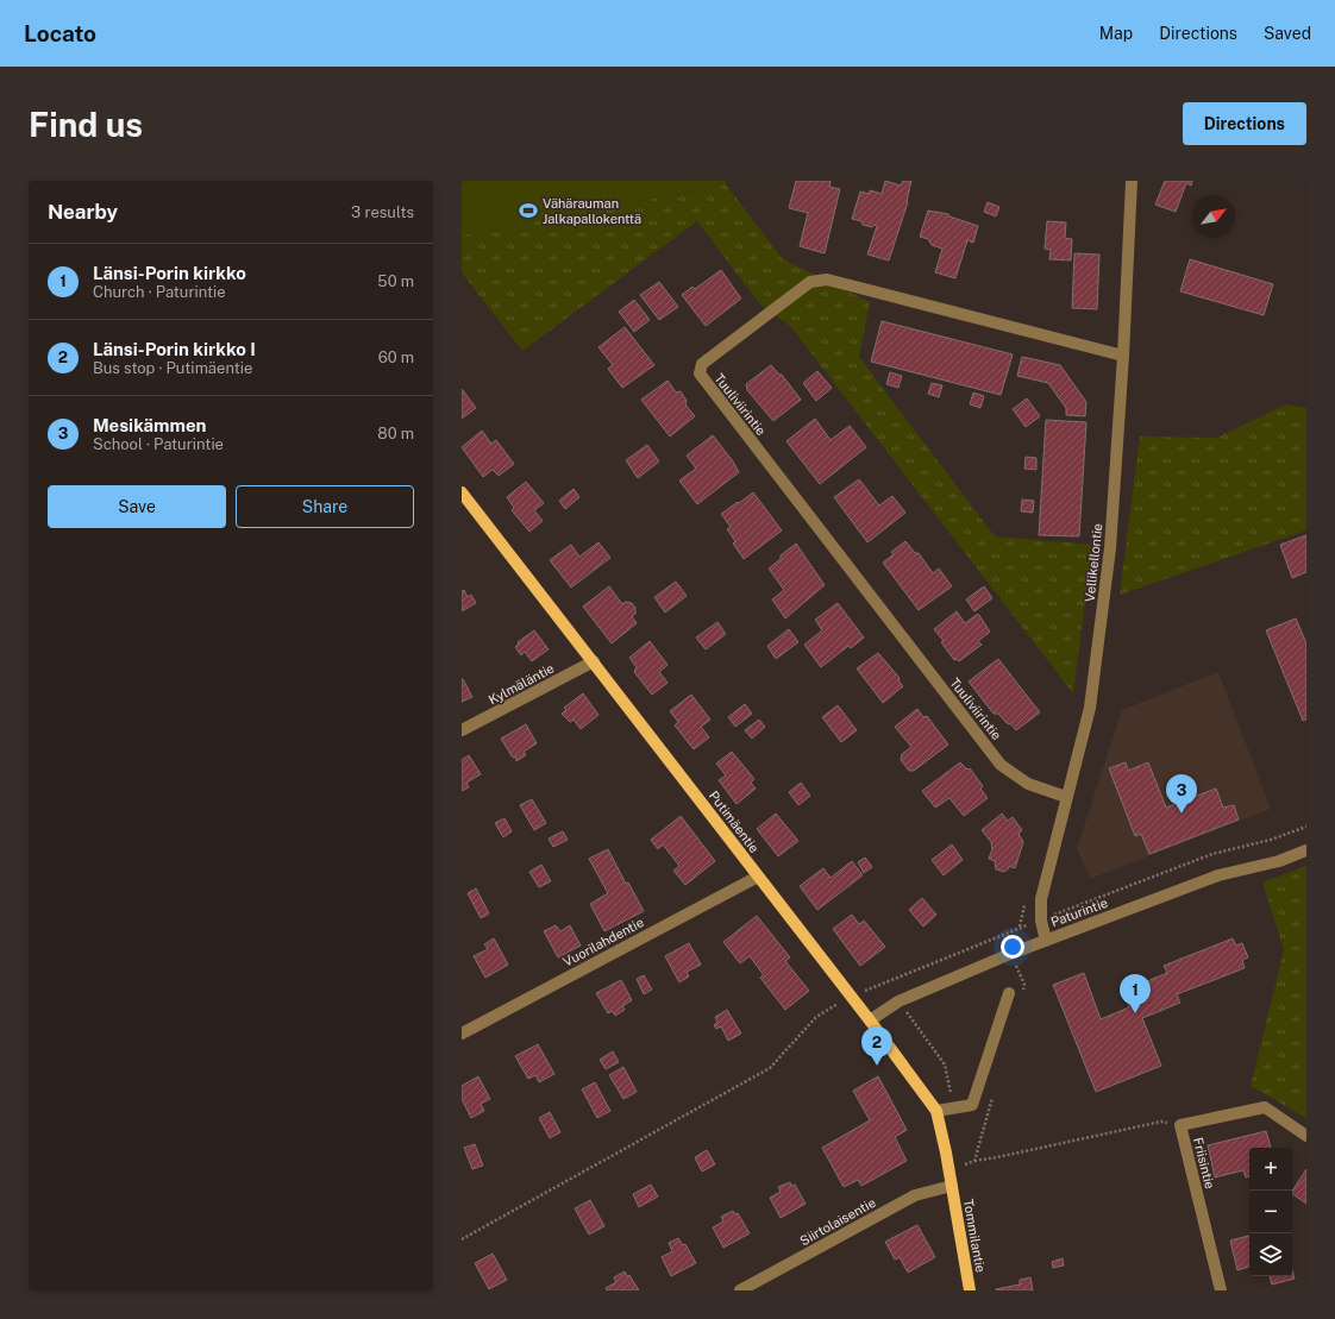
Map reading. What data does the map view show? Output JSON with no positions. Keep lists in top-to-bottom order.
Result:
{
  "streets": {
    "main road": ["Putimäentie", "Tommilantie"],
    "street": [
      "Tuuliviirintie",
      "Vellikellontie",
      "Kylmäläntie",
      "Paturintie",
      "Vuorilahdentie",
      "Friisintie",
      "Siirtolaisentie"
    ]
  },
  "crossings": [
    ["Tuuliviirintie", "Vellikellontie"],
    ["Vellikellontie", "Paturintie"],
    ["Kylmäläntie", "Putimäentie"],
    ["Putimäentie", "Paturintie"],
    ["Putimäentie", "Vuorilahdentie"],
    ["Putimäentie", "Siirtolaisentie"],
    ["Putimäentie", "Tommilantie"],
    ["Siirtolaisentie", "Tommilantie"]
  ],
  "places": {
    "sports": ["Vähärauman Jalkapallokenttä"]
  },
  "north": "top right",
  "page": {
    "header": "Locato",
    "nav": ["Map", "Directions", "Saved"],
    "buttons": [
      "Directions",
      ["Save", "Share"]
    ],
    "title": "Find us",
    "heading": ["Nearby", "3 results"],
    "list": [
      {
        "mark": "1",
        "name": "Länsi-Porin kirkko",
        "note": "Church · Paturintie",
        "value": "50 m"
      },
      {
        "mark": "2",
        "name": "Länsi-Porin kirkko I",
        "note": "Bus stop · Putimäentie",
        "value": "60 m"
      },
      {
        "mark": "3",
        "name": "Mesikämmen",
        "note": "School · Paturintie",
        "value": "80 m"
      }
    ],
    "pins": ["3", "1", "2"],
    "map_buttons": ["+", "−"]
  }
}
